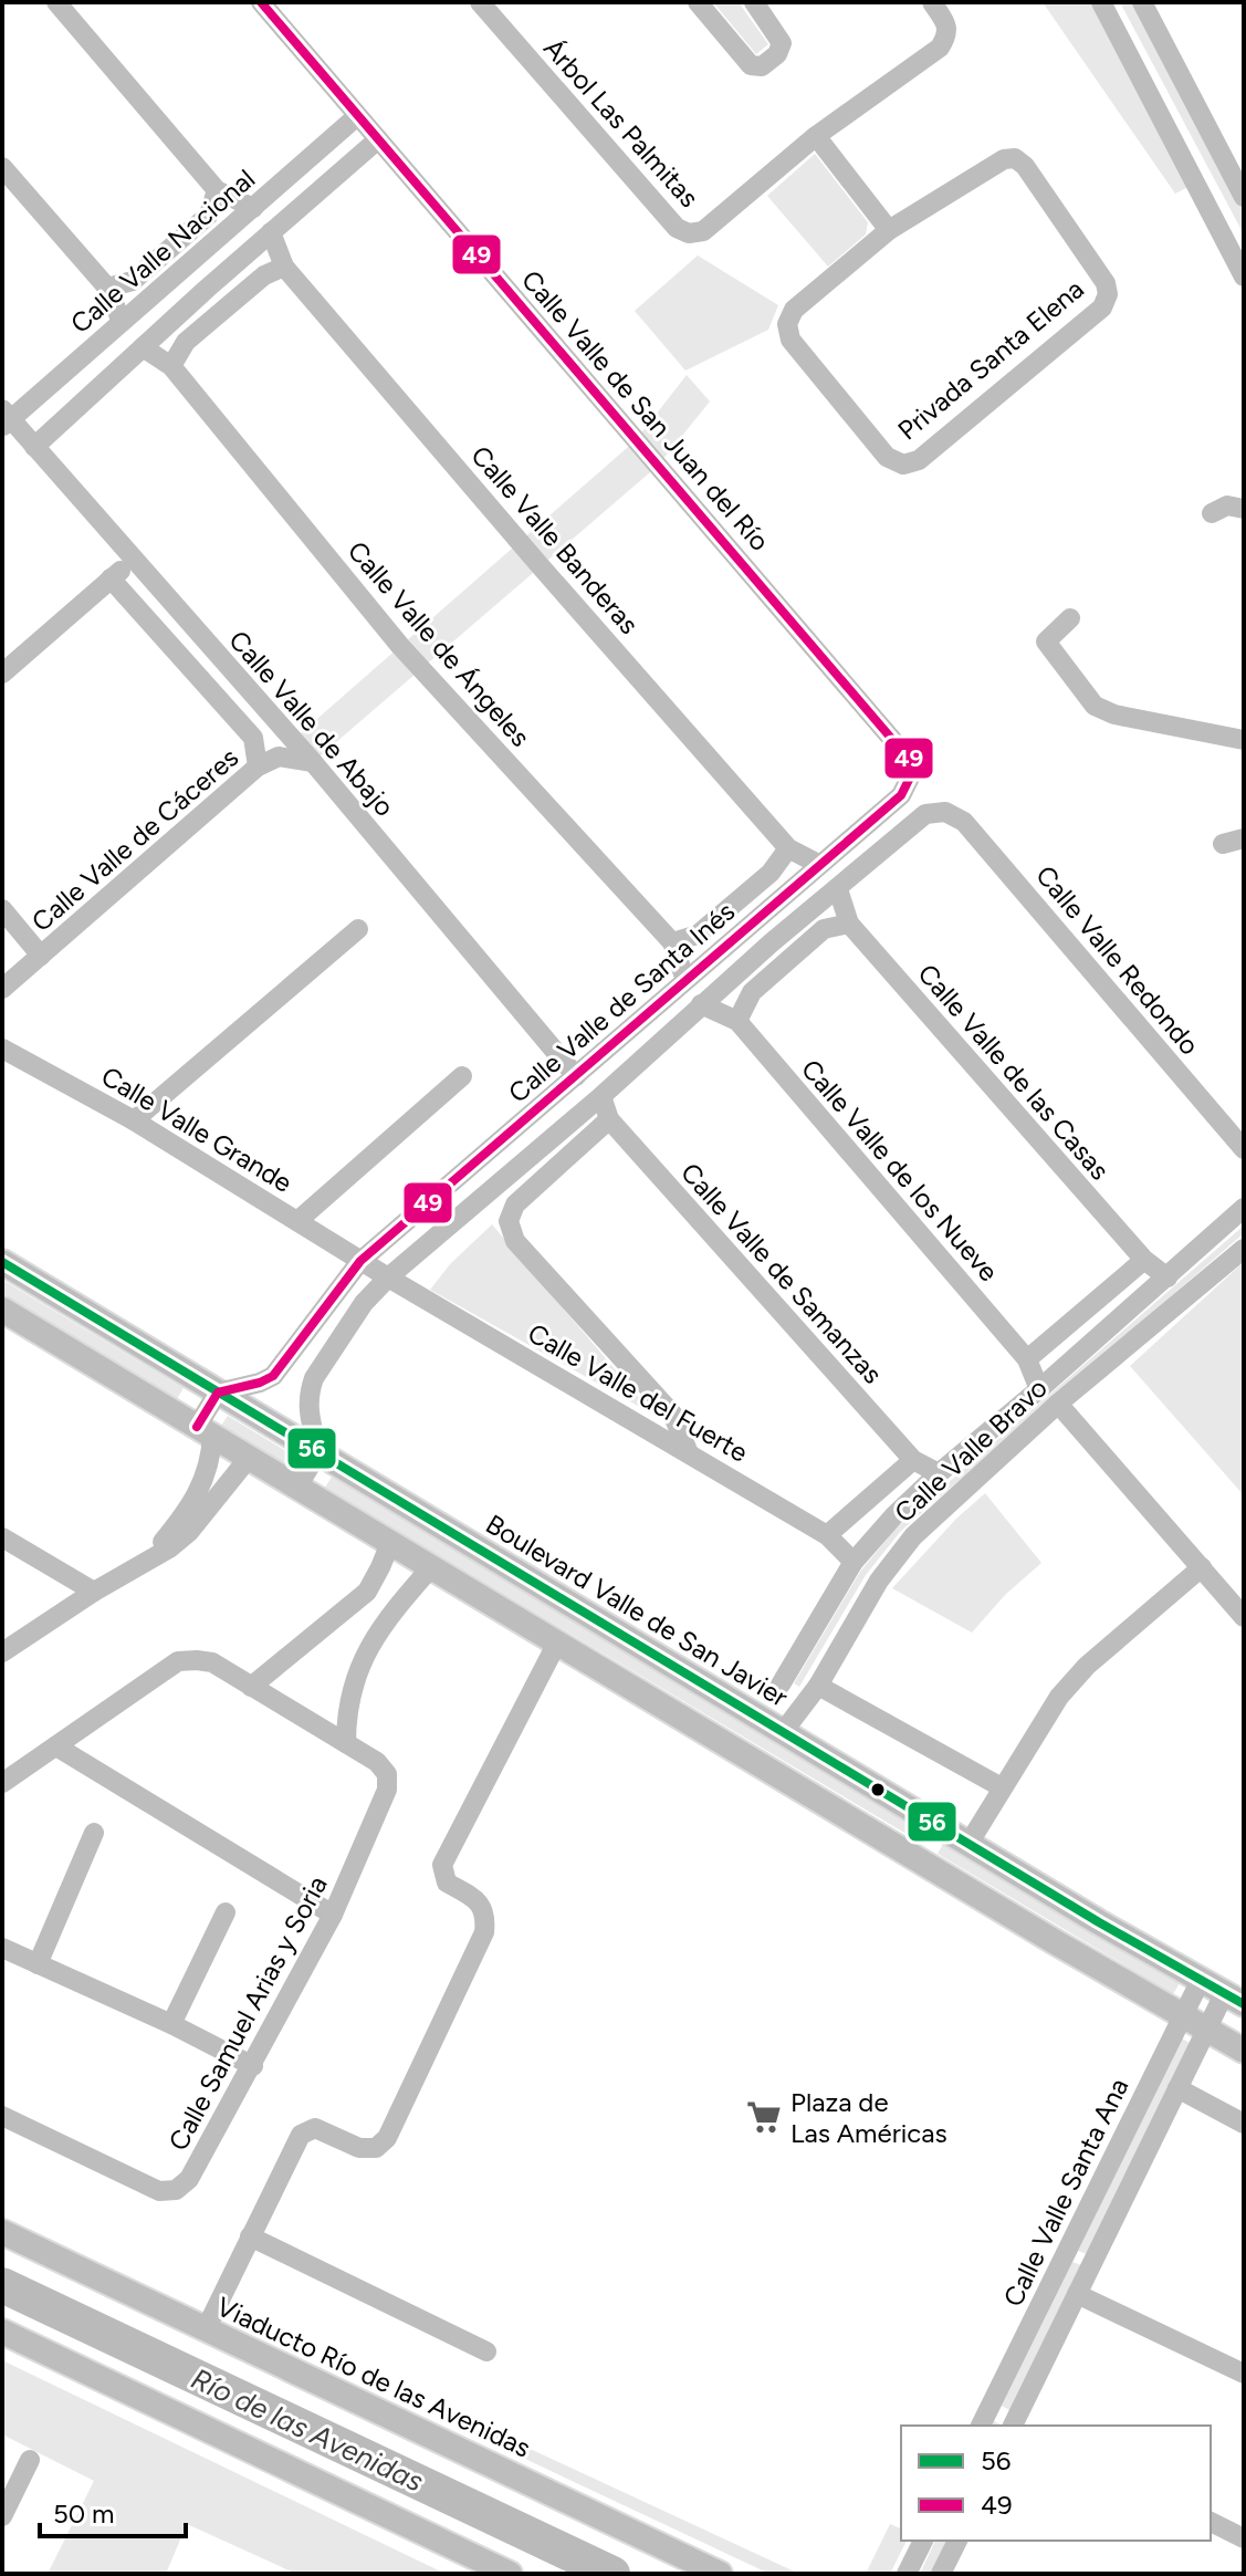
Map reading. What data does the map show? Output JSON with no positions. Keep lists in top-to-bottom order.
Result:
{
  "streets": {
    "main road": ["Boulevard Valle de San Javier", "Viaducto Río de las Avenidas"],
    "street": [
      "Árbol Las Palmitas",
      "Calle Valle Nacional",
      "Privada Santa Elena",
      "Calle Valle de San Juan del Río",
      "Calle Valle Banderas",
      "Calle Valle de Ángeles",
      "Calle Valle de Abajo",
      "Calle Valle de Cáceres",
      "Calle Valle Redondo",
      "Calle Valle de Santa Inés",
      "Calle Valle de las Casas",
      "Calle Valle Grande",
      "Calle Valle de los Nueve",
      "Calle Valle de Samanzas",
      "Calle Valle del Fuerte",
      "Calle Valle Bravo",
      "Calle Samuel Arias y Soria",
      "Calle Valle Santa Ana"
    ]
  },
  "crossings": [
    ["Calle Valle Nacional", "Calle Valle de San Juan del Río"],
    ["Calle Valle Nacional", "Calle Valle de Abajo"],
    ["Calle Valle de San Juan del Río", "Calle Valle de Santa Inés"],
    ["Calle Valle Banderas", "Calle Valle de Santa Inés"],
    ["Calle Valle de Ángeles", "Calle Valle de Santa Inés"],
    ["Calle Valle de Abajo", "Calle Valle de Cáceres"],
    ["Calle Valle de Abajo", "Calle Valle de Santa Inés"],
    ["Calle Valle Redondo", "Calle Valle de Santa Inés"],
    ["Calle Valle de Santa Inés", "Calle Valle de las Casas"],
    ["Calle Valle de Santa Inés", "Calle Valle Grande"],
    ["Calle Valle de Santa Inés", "Calle Valle de los Nueve"],
    ["Calle Valle de Santa Inés", "Calle Valle de Samanzas"],
    ["Calle Valle de Santa Inés", "Calle Valle del Fuerte"],
    ["Calle Valle de Santa Inés", "Boulevard Valle de San Javier"],
    ["Calle Valle de las Casas", "Calle Valle Bravo"],
    ["Calle Valle Grande", "Calle Valle del Fuerte"],
    ["Calle Valle de los Nueve", "Calle Valle Bravo"],
    ["Calle Valle de Samanzas", "Calle Valle Bravo"],
    ["Calle Valle del Fuerte", "Calle Valle Bravo"],
    ["Calle Valle Bravo", "Boulevard Valle de San Javier"],
    ["Boulevard Valle de San Javier", "Calle Valle Santa Ana"]
  ],
  "water": ["Río de las Avenidas"],
  "places": {
    "supermarket": ["Plaza de Las Américas"]
  },
  "lines": ["transit line 49", "transit line 56"],
  "legend": ["56", "49"],
  "scale_bar": "50 m"
}
